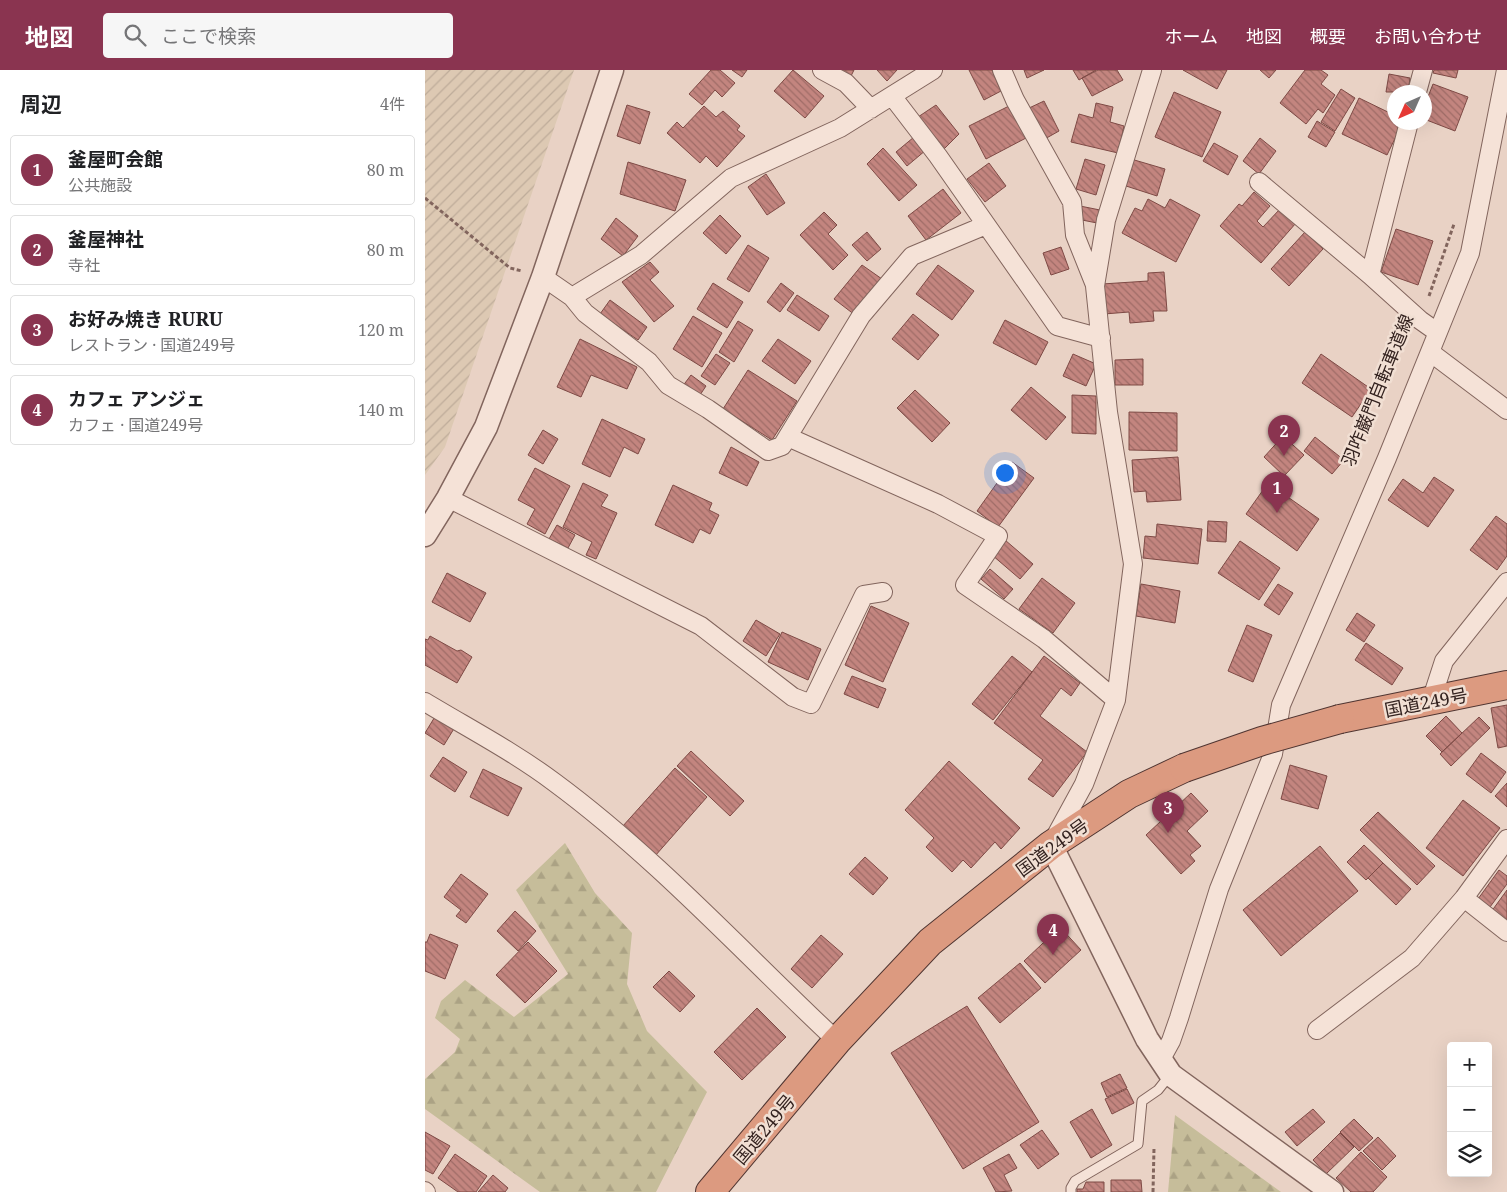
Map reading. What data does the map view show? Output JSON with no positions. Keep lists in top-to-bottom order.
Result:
{
  "streets": {
    "highway": ["国道249号"],
    "path": ["羽咋巌門自転車道線"]
  },
  "north": "bottom left",
  "page": {
    "header": "地図",
    "search": "ここで検索",
    "nav": [
      "ホーム",
      "地図",
      "概要",
      "お問い合わせ"
    ],
    "heading": ["周辺", "4件"],
    "list": [
      {
        "mark": "1",
        "name": "釜屋町会館",
        "note": "公共施設",
        "value": "80 m"
      },
      {
        "mark": "2",
        "name": "釜屋神社",
        "note": "寺社",
        "value": "80 m"
      },
      {
        "mark": "3",
        "name": "お好み焼き RURU",
        "note": "レストラン · 国道249号",
        "value": "120 m"
      },
      {
        "mark": "4",
        "name": "カフェ アンジェ",
        "note": "カフェ · 国道249号",
        "value": "140 m"
      }
    ],
    "pins": [
      "2",
      "1",
      "3",
      "4"
    ],
    "map_buttons": ["+", "−"]
  }
}
